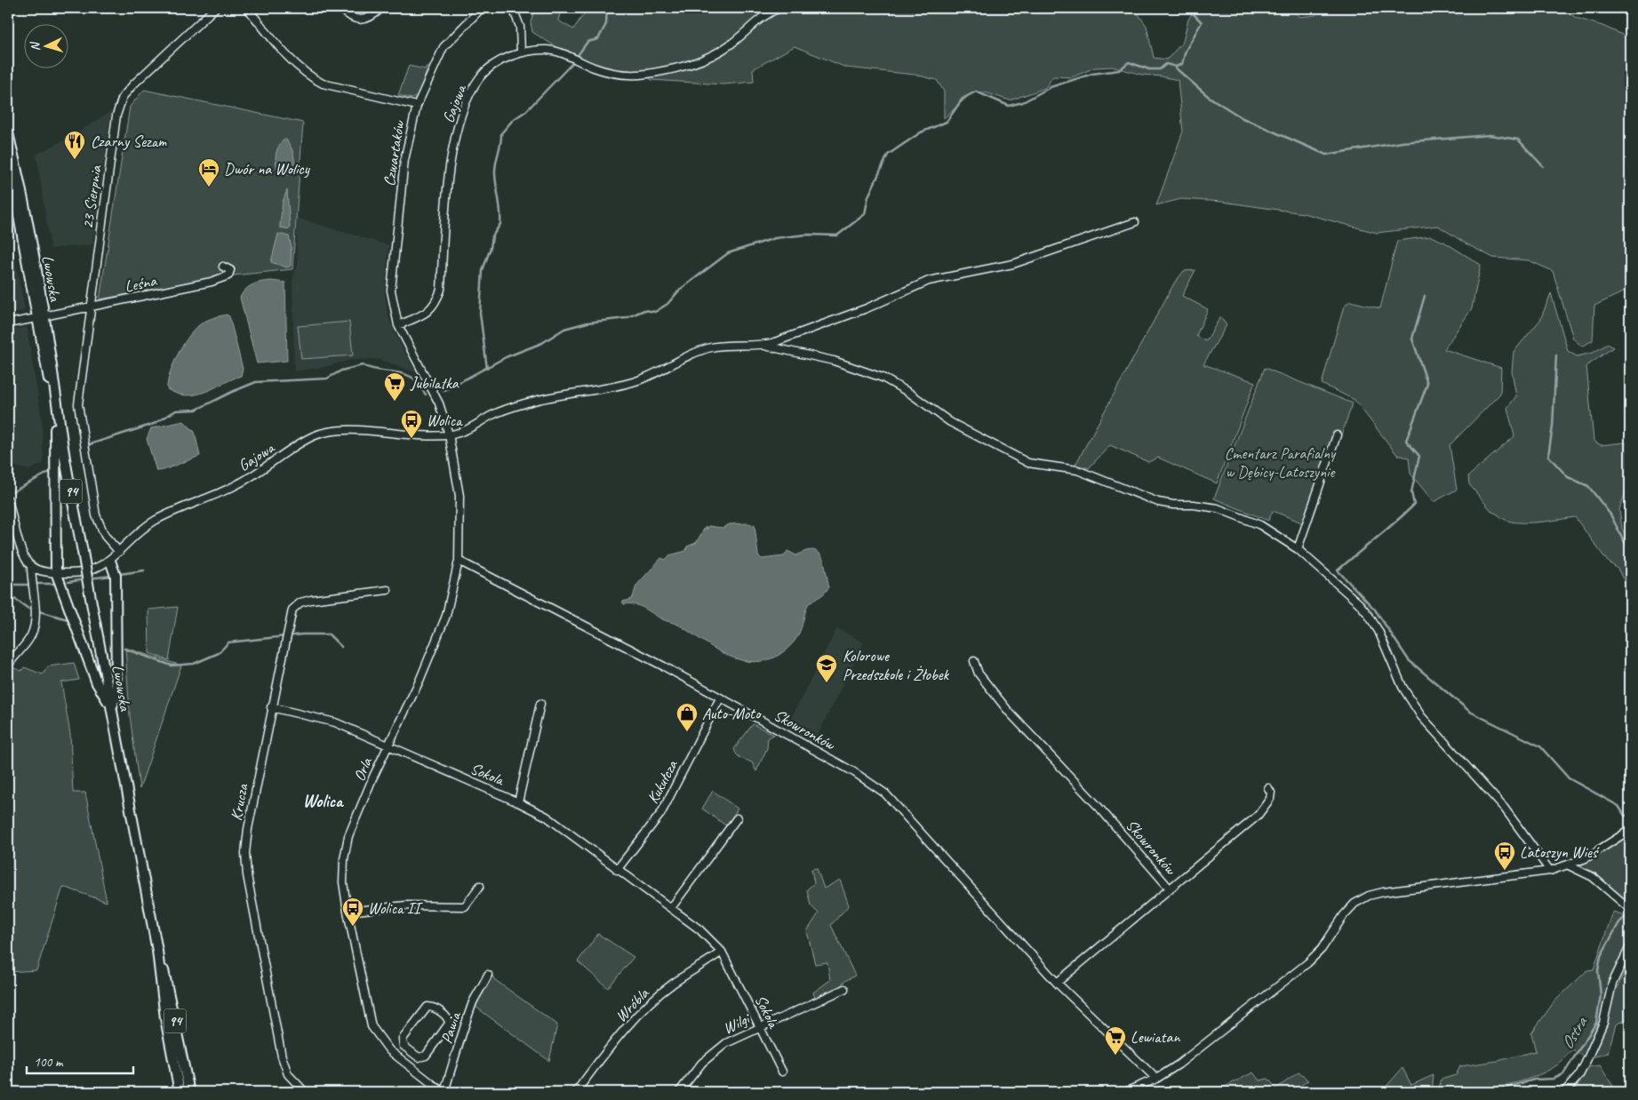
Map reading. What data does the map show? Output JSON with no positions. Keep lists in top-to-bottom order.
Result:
{
  "streets": {
    "main road": ["Lwowska", "94"],
    "street": [
      "Gajowa",
      "Czwartaków",
      "23 Sierpnia",
      "Leśna",
      "Skowronków",
      "Orla",
      "Sokola",
      "Kukułcza",
      "Krucza",
      "Wróbla",
      "Wilgi",
      "Pawia"
    ]
  },
  "crossings": [
    ["Gajowa", "Czwartaków"],
    ["Gajowa", "23 Sierpnia"],
    ["Gajowa", "Orla"],
    ["23 Sierpnia", "Leśna"],
    ["Lwowska", "Leśna"],
    ["Skowronków", "Orla"],
    ["Skowronków", "Kukułcza"],
    ["Orla", "Sokola"],
    ["Orla", "Pawia"],
    ["Sokola", "Kukułcza"],
    ["Sokola", "Krucza"],
    ["Sokola", "Wróbla"],
    ["Sokola", "Wilgi"]
  ],
  "districts": ["Wolica"],
  "water": ["Ostra"],
  "parks": ["Cmentarz Parafialny w Dębicy-Latoszynie"],
  "places": {
    "restaurant": ["Czarny Sezam"],
    "hotel": ["Dwór na Wolicy"],
    "supermarket": ["Jubilatka", "Lewiatan"],
    "bus stop": ["Wolica", "Latoszyn Wieś", "Wolica II"],
    "school or university": ["Kolorowe Przedszkole i Żłobek"],
    "shop": ["Auto-Moto"]
  },
  "scale_bar": "100 m",
  "north": "left"
}
